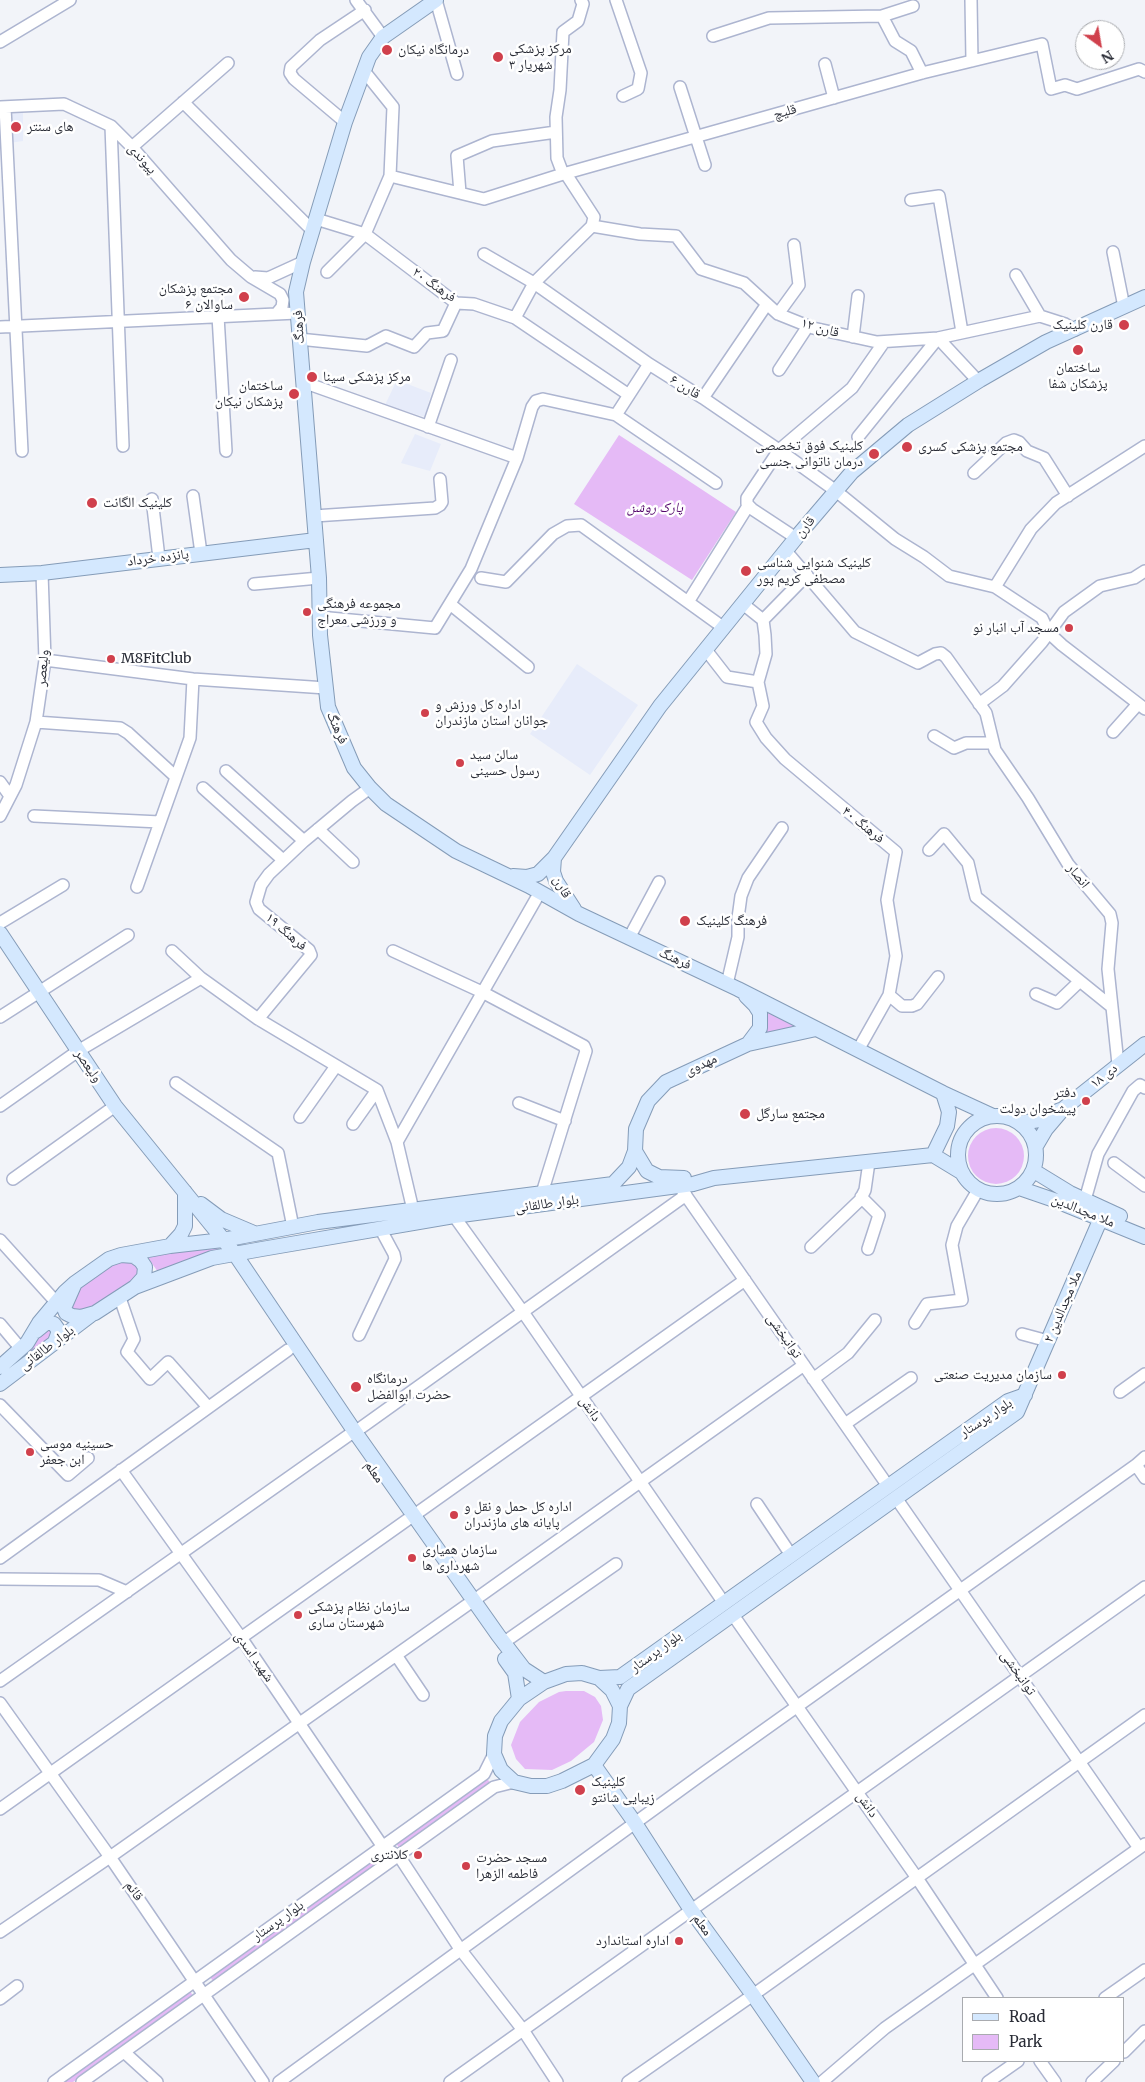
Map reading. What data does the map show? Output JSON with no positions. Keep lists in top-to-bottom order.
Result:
{
  "streets": {
    "main road": [
      "فرهنگ",
      "قارن",
      "پانزده خرداد",
      "ولیعصر",
      "مهدوی",
      "۱۸ دی",
      "بلوار طالقانی",
      "ملا مجدالدین",
      "ملا مجدالدین ٢",
      "بلوار پرستار",
      "معلم"
    ],
    "street": [
      "قلیچ",
      "پیوندی",
      "فرهنگ ٢٠",
      "قارن ۱۲",
      "قارن ۶",
      "فرهنگ ۴۰",
      "انصار",
      "فرهنگ ۱۹",
      "توانبخشی",
      "دانش",
      "شهید اسدی",
      "قائم"
    ]
  },
  "crossings": [
    ["فرهنگ ٢٠", "فرهنگ"],
    ["فرهنگ", "قارن"],
    ["فرهنگ", "پانزده خرداد"],
    ["فرهنگ", "فرهنگ ۴۰"],
    ["فرهنگ", "فرهنگ ۱۹"],
    ["فرهنگ", "مهدوی"],
    ["فرهنگ", "۱۸ دی"],
    ["فرهنگ", "ملا مجدالدین"],
    ["قارن ۱۲", "قارن"],
    ["قارن ۶", "قارن"],
    ["پانزده خرداد", "ولیعصر"],
    ["ولیعصر", "بلوار طالقانی"],
    ["ولیعصر", "معلم"],
    ["انصار", "۱۸ دی"],
    ["مهدوی", "بلوار طالقانی"],
    ["۱۸ دی", "ملا مجدالدین"],
    ["بلوار طالقانی", "توانبخشی"],
    ["بلوار طالقانی", "دانش"],
    ["بلوار طالقانی", "معلم"],
    ["ملا مجدالدین", "ملا مجدالدین ٢"],
    ["ملا مجدالدین ٢", "بلوار پرستار"],
    ["توانبخشی", "بلوار پرستار"],
    ["دانش", "بلوار پرستار"],
    ["بلوار پرستار", "معلم"],
    ["بلوار پرستار", "شهید اسدی"],
    ["بلوار پرستار", "قائم"]
  ],
  "parks": ["پارک روشن"],
  "places": [
    "درمانگاه نیکان",
    "مرکز پزشکی شهریار ۳",
    "های سنتر",
    "مجتمع پزشکان ساوالان ۶",
    "قارن کلینیک",
    "ساختمان پزشکان شفا",
    "مرکز پزشکی سینا",
    "ساختمان پزشکان نیکان",
    "مجتمع پزشکی کسری",
    "کلینیک فوق تخصصی درمان ناتوانی جنسی",
    "کلینیک الگانت",
    "کلینیک شنوایی شناسی مصطفی کریم پور",
    "مجموعه فرهنگی و ورزشی معراج",
    "مسجد آب انبار نو",
    "M8FitClub",
    "اداره کل ورزش و جوانان استان مازندران",
    "سالن سید رسول حسینی",
    "فرهنگ کلینیک",
    "دفتر پیشخوان دولت",
    "مجتمع سارگل",
    "سازمان مدیریت صنعتی",
    "درمانگاه حضرت ابوالفضل",
    "حسینیه موسی ابن جعفر",
    "اداره کل حمل و نقل و پایانه های مازندران",
    "سازمان همیاری شهرداری ها",
    "سازمان نظام پزشکی شهرستان ساری",
    "کلینیک زیبایی شانتو",
    "کلانتری",
    "مسجد حضرت فاطمه الزهرا",
    "اداره استاندارد"
  ],
  "legend": ["Road", "Park"],
  "north": "bottom right"
}
